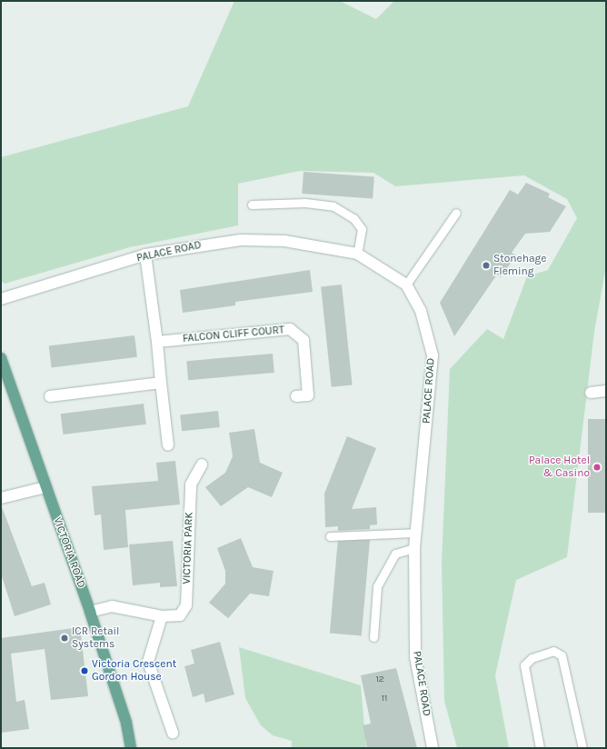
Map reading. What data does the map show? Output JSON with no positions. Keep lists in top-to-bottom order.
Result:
{
  "streets": {
    "main road": ["VICTORIA ROAD"],
    "street": ["PALACE ROAD", "FALCON CLIFF COURT", "VICTORIA PARK"]
  },
  "crossings": [
    ["VICTORIA PARK", "VICTORIA ROAD"]
  ],
  "places": [
    "Stonehage Fleming",
    "Palace Hotel & Casino",
    "ICR Retail Systems",
    "Victoria Crescent Gordon House"
  ],
  "house_numbers": ["12", "11"]
}
